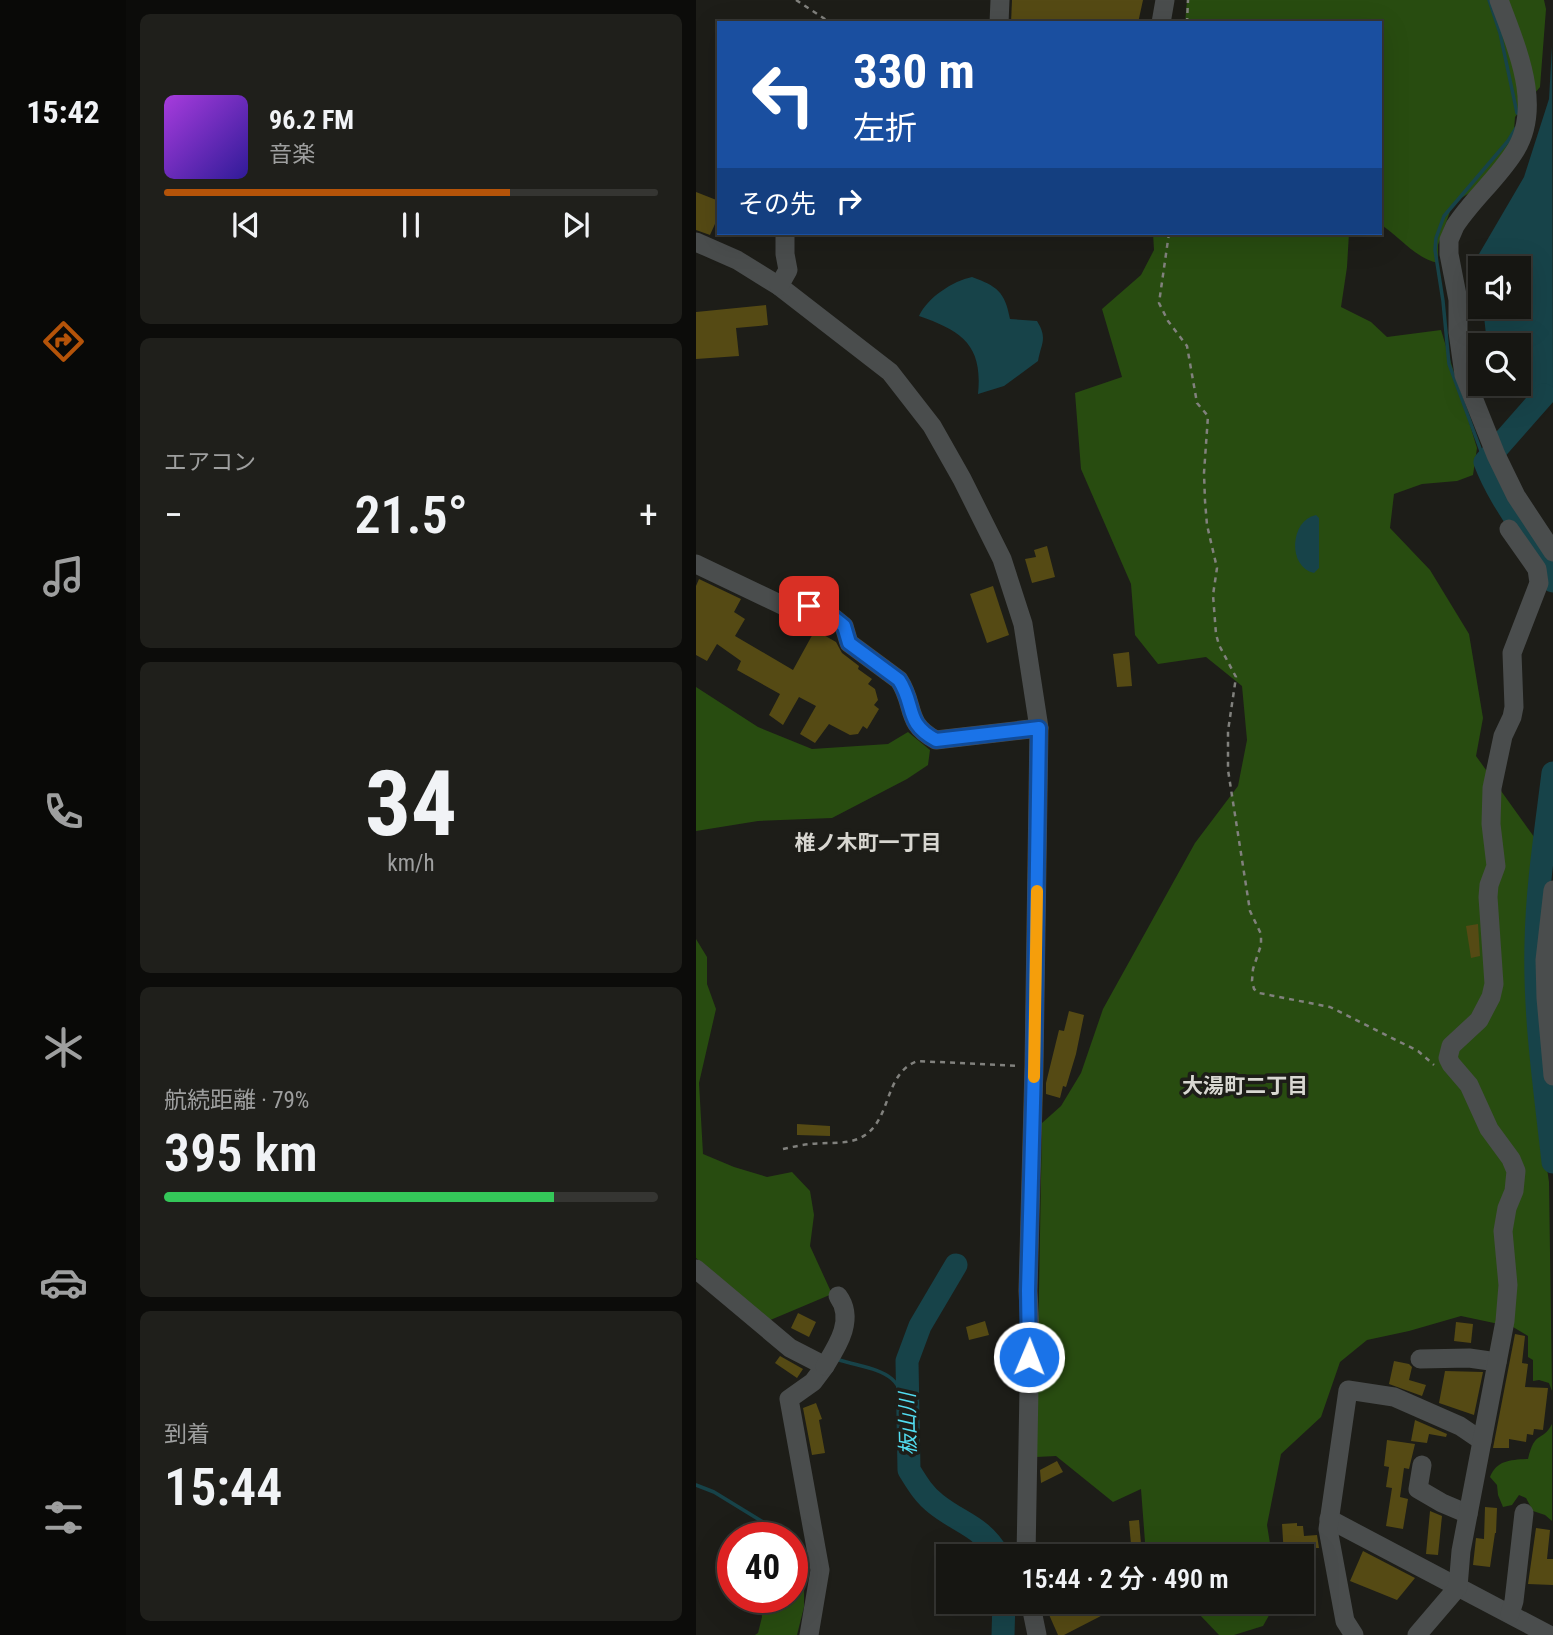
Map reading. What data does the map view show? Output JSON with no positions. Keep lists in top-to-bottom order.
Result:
{
  "districts": ["椎ノ木町一丁目", "大湯町二丁目"],
  "water": ["板山川"],
  "page": {
    "tabs": "15:42",
    "turn": ["330 m", "左折"],
    "song": ["96.2 FM", "音楽"],
    "then": "その先",
    "tile": [
      "エアコン",
      ["34", "km/h"],
      ["航続距離 · 79%", "395 km"],
      ["到着", "15:44"]
    ],
    "heat": ["−", "21.5°", "+"],
    "limit": "40",
    "trip": "15:44 · 2 分 · 490 m"
  }
}
